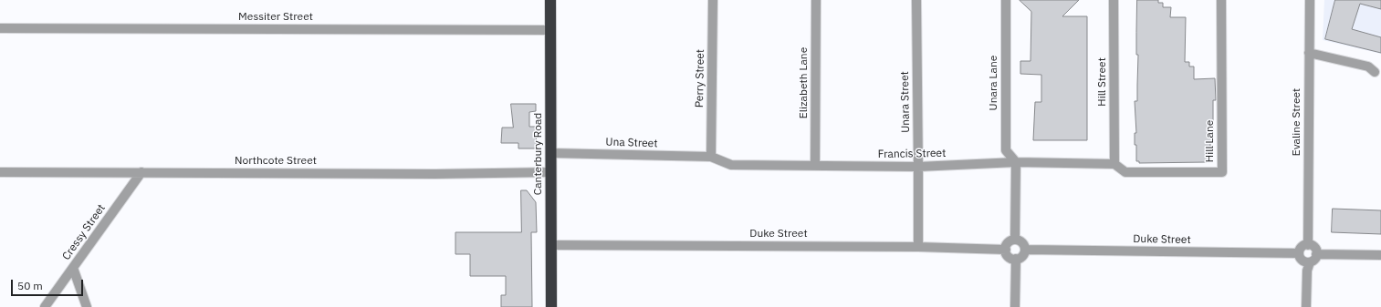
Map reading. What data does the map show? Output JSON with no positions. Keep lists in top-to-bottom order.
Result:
{
  "streets": {
    "highway": ["Canterbury Road"],
    "street": [
      "Messiter Street",
      "Perry Street",
      "Hill Street",
      "Elizabeth Lane",
      "Unara Lane",
      "Unara Street",
      "Evaline Street",
      "Hill Lane",
      "Una Street",
      "Francis Street",
      "Northcote Street",
      "Cressy Street",
      "Duke Street"
    ]
  },
  "crossings": [
    ["Messiter Street", "Canterbury Road"],
    ["Perry Street", "Una Street"],
    ["Perry Street", "Francis Street"],
    ["Hill Street", "Hill Lane"],
    ["Hill Street", "Francis Street"],
    ["Elizabeth Lane", "Francis Street"],
    ["Unara Lane", "Francis Street"],
    ["Unara Street", "Francis Street"],
    ["Unara Street", "Duke Street"],
    ["Evaline Street", "Duke Street"],
    ["Hill Lane", "Francis Street"],
    ["Una Street", "Canterbury Road"],
    ["Una Street", "Francis Street"],
    ["Canterbury Road", "Northcote Street"],
    ["Canterbury Road", "Duke Street"],
    ["Northcote Street", "Cressy Street"]
  ],
  "scale_bar": "50 m"
}
